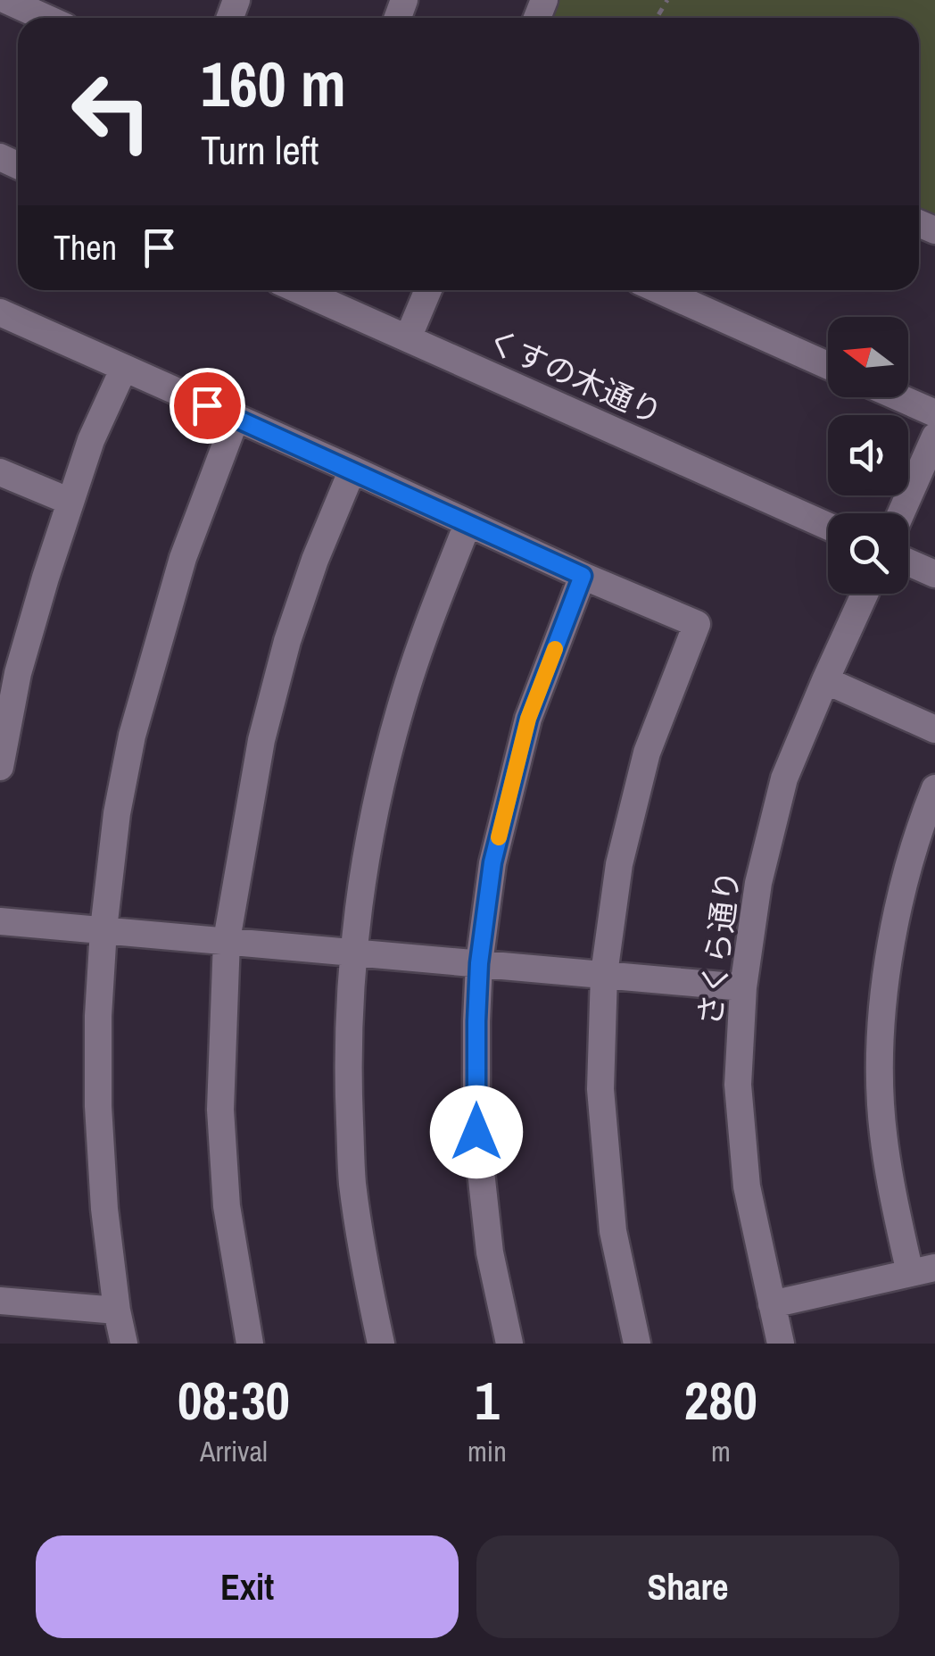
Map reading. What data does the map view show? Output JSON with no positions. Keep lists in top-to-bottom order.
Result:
{
  "streets": {
    "street": ["くすの木通り", "さくら通り"]
  },
  "north": "left",
  "page": {
    "turn": ["160 m", "Turn left"],
    "then": "Then",
    "eta": [
      "08:30",
      "Arrival",
      "1",
      "min",
      "280",
      "m"
    ],
    "buttons": ["Exit", "Share"]
  }
}
